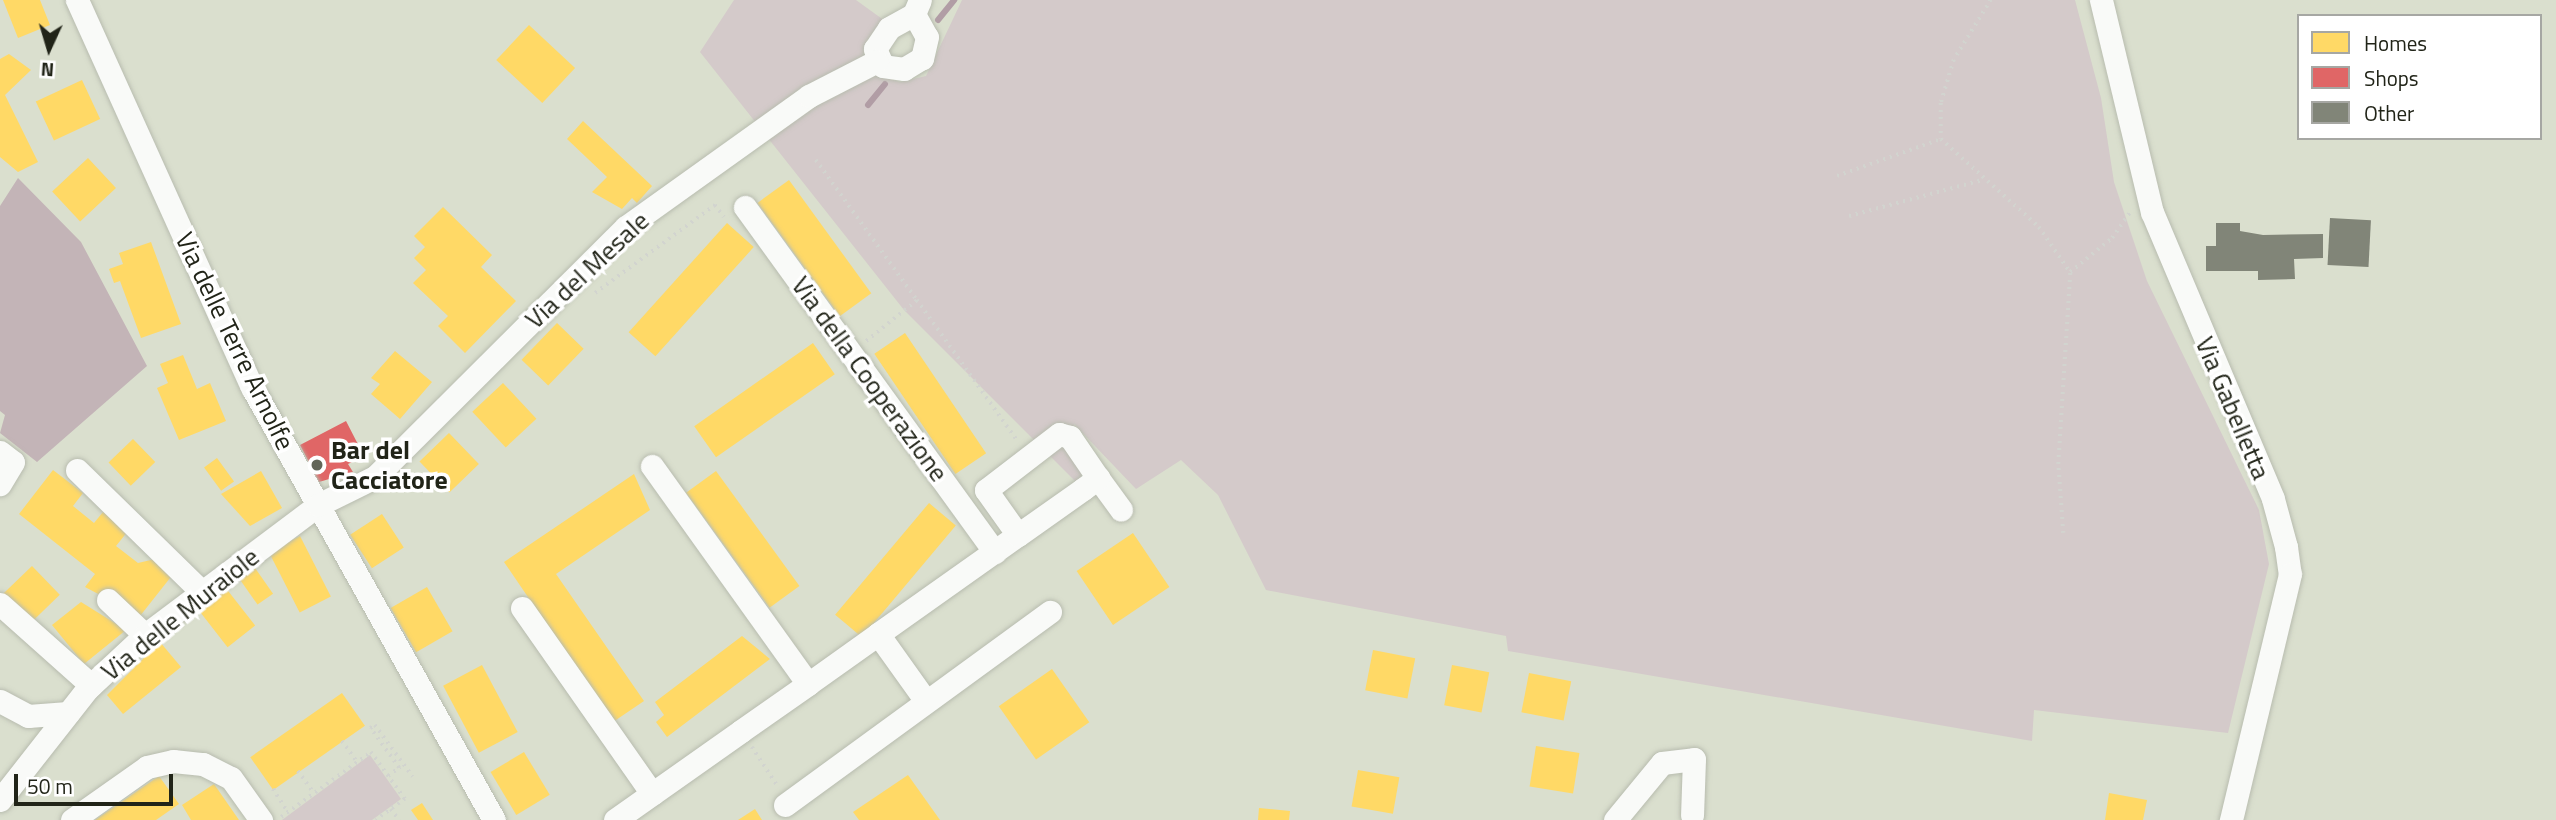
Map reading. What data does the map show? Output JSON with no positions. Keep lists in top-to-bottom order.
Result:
{
  "streets": {
    "street": [
      "Via del Mesale",
      "Via delle Terre Arnolfe",
      "Via della Cooperazione",
      "Via Gabelletta",
      "Via delle Muraiole"
    ]
  },
  "crossings": [
    ["Via del Mesale", "Via delle Terre Arnolfe"],
    ["Via del Mesale", "Via delle Muraiole"],
    ["Via delle Terre Arnolfe", "Via delle Muraiole"]
  ],
  "places": ["Bar del Cacciatore"],
  "legend": ["Homes", "Shops", "Other"],
  "scale_bar": "50 m",
  "north": "bottom"
}
